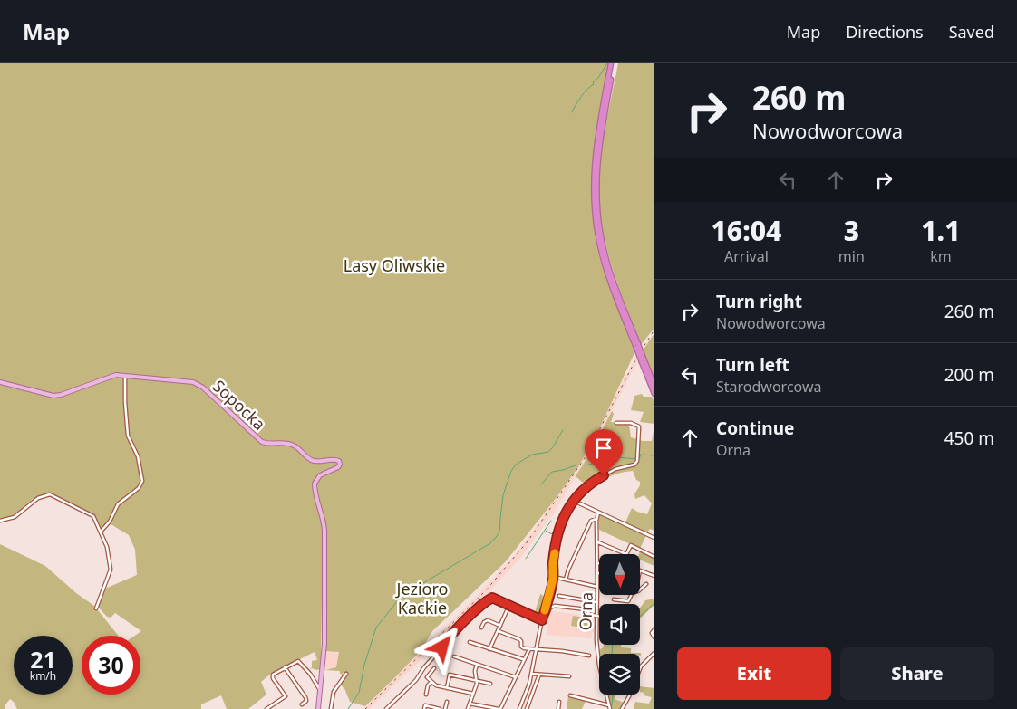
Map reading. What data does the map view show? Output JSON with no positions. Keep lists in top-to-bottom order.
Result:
{
  "streets": {
    "main road": ["Sopocka"],
    "street": ["Orna"]
  },
  "parks": ["Lasy Oliwskie", "Jezioro Kackie"],
  "north": "bottom",
  "page": {
    "header": "Map",
    "nav": ["Map", "Directions", "Saved"],
    "turn": ["260 m", "Nowodworcowa"],
    "eta": [
      "16:04",
      "Arrival",
      "3",
      "min",
      "1.1",
      "km"
    ],
    "list": [
      {
        "name": "Turn right",
        "note": "Nowodworcowa",
        "value": "260 m"
      },
      {
        "name": "Turn left",
        "note": "Starodworcowa",
        "value": "200 m"
      },
      {
        "name": "Continue",
        "note": "Orna",
        "value": "450 m"
      }
    ],
    "speed": "21 km/h",
    "limit": "30",
    "buttons": ["Exit", "Share"]
  }
}
